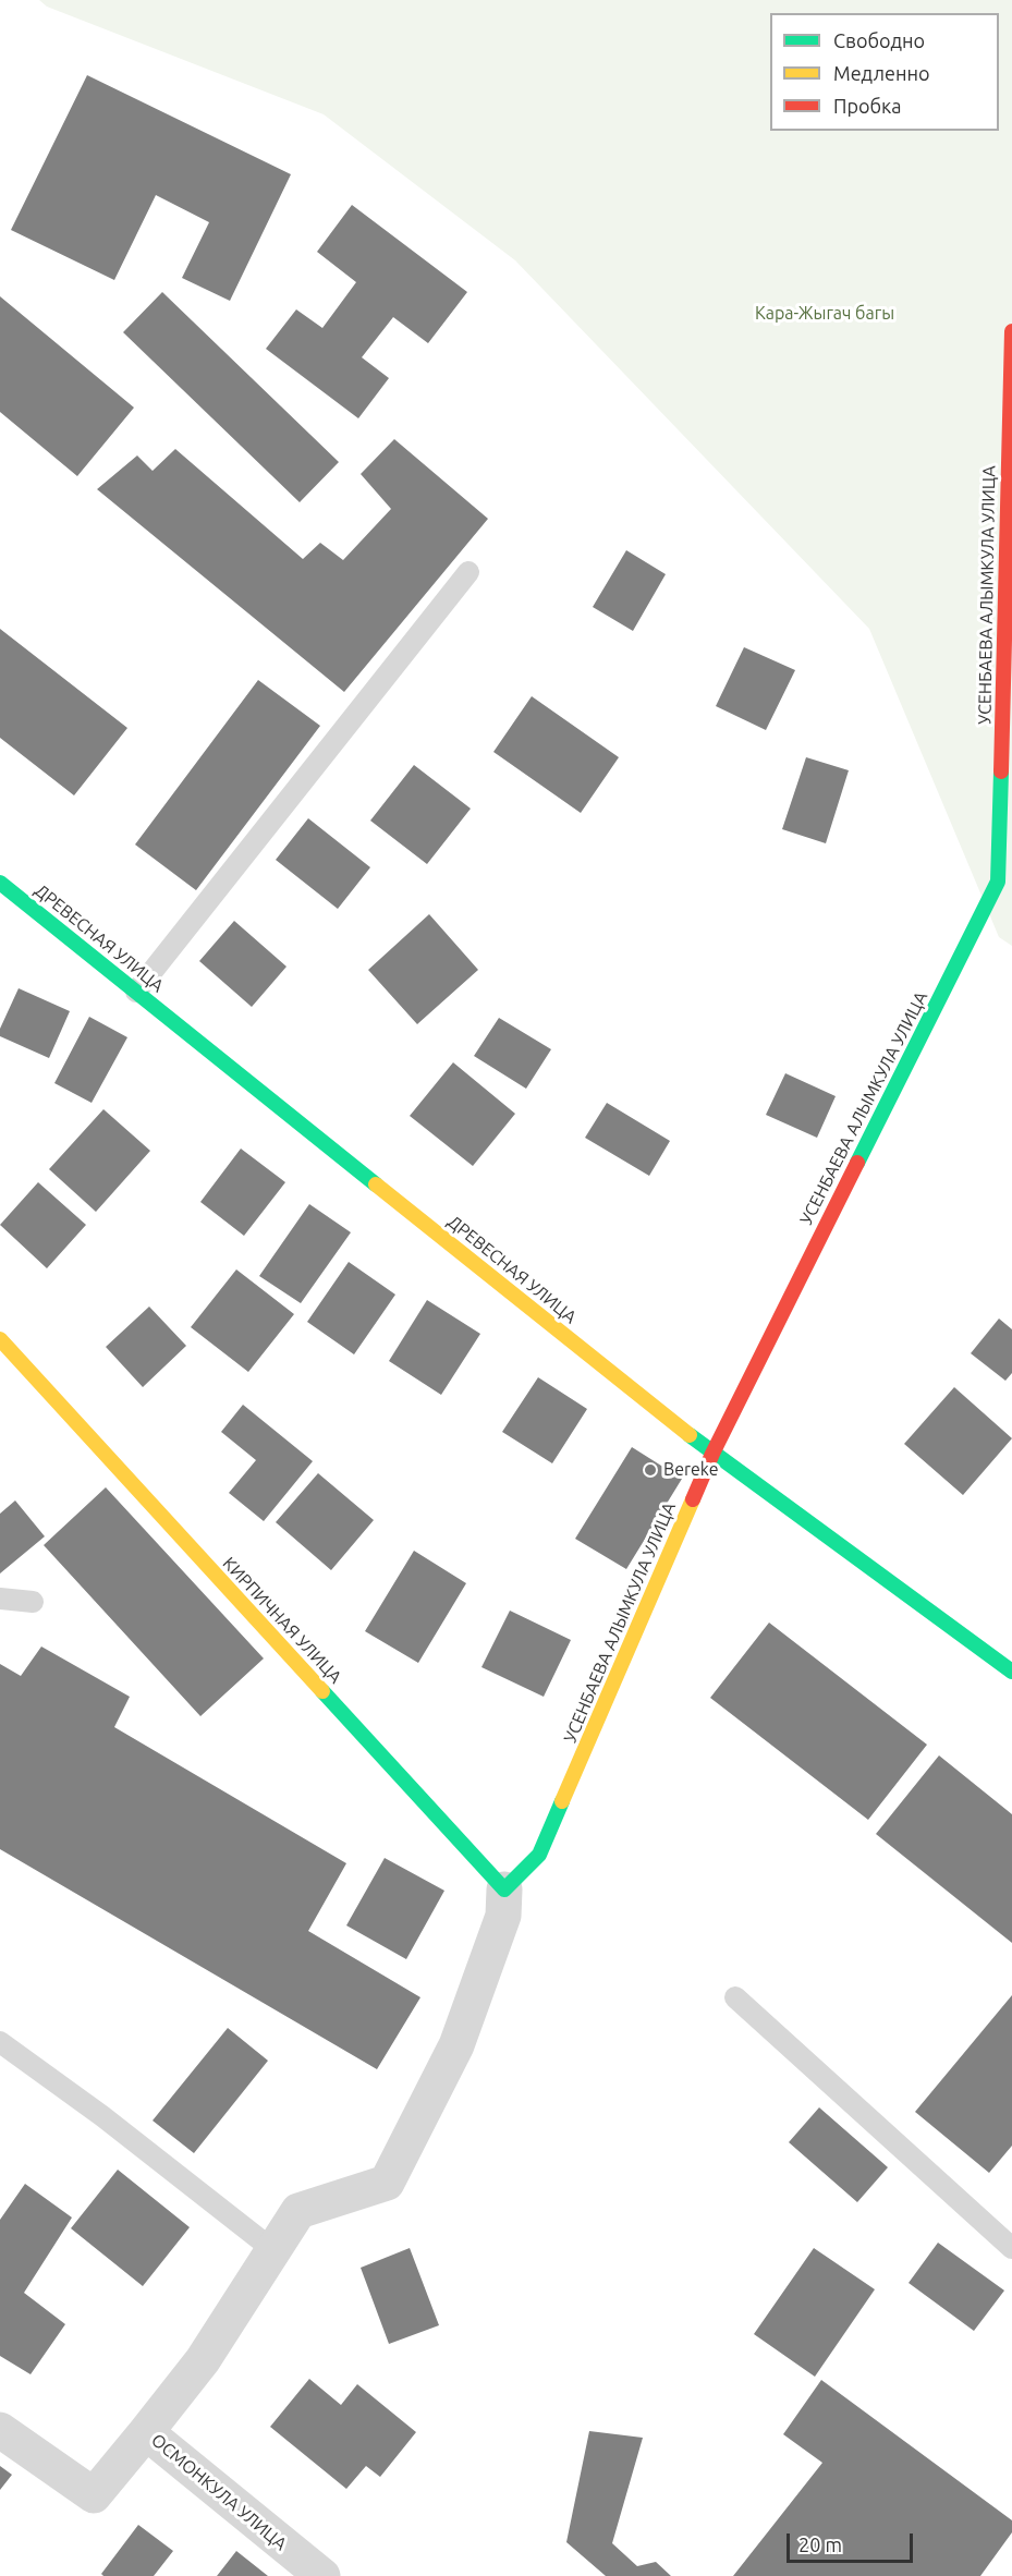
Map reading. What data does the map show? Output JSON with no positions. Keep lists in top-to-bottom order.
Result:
{
  "streets": {
    "street": [
      "УСЕНБАЕВА АЛЫМКУЛА УЛИЦА",
      "ДРЕВЕСНАЯ УЛИЦА",
      "КИРПИЧНАЯ УЛИЦА",
      "ОСМОНКУЛА УЛИЦА"
    ]
  },
  "crossings": [
    ["УСЕНБАЕВА АЛЫМКУЛА УЛИЦА", "ДРЕВЕСНАЯ УЛИЦА"],
    ["УСЕНБАЕВА АЛЫМКУЛА УЛИЦА", "КИРПИЧНАЯ УЛИЦА"]
  ],
  "parks": ["Кара-Жыгач багы"],
  "places": ["Bereke"],
  "legend": ["Свободно", "Медленно", "Пробка"],
  "scale_bar": "20 m"
}
